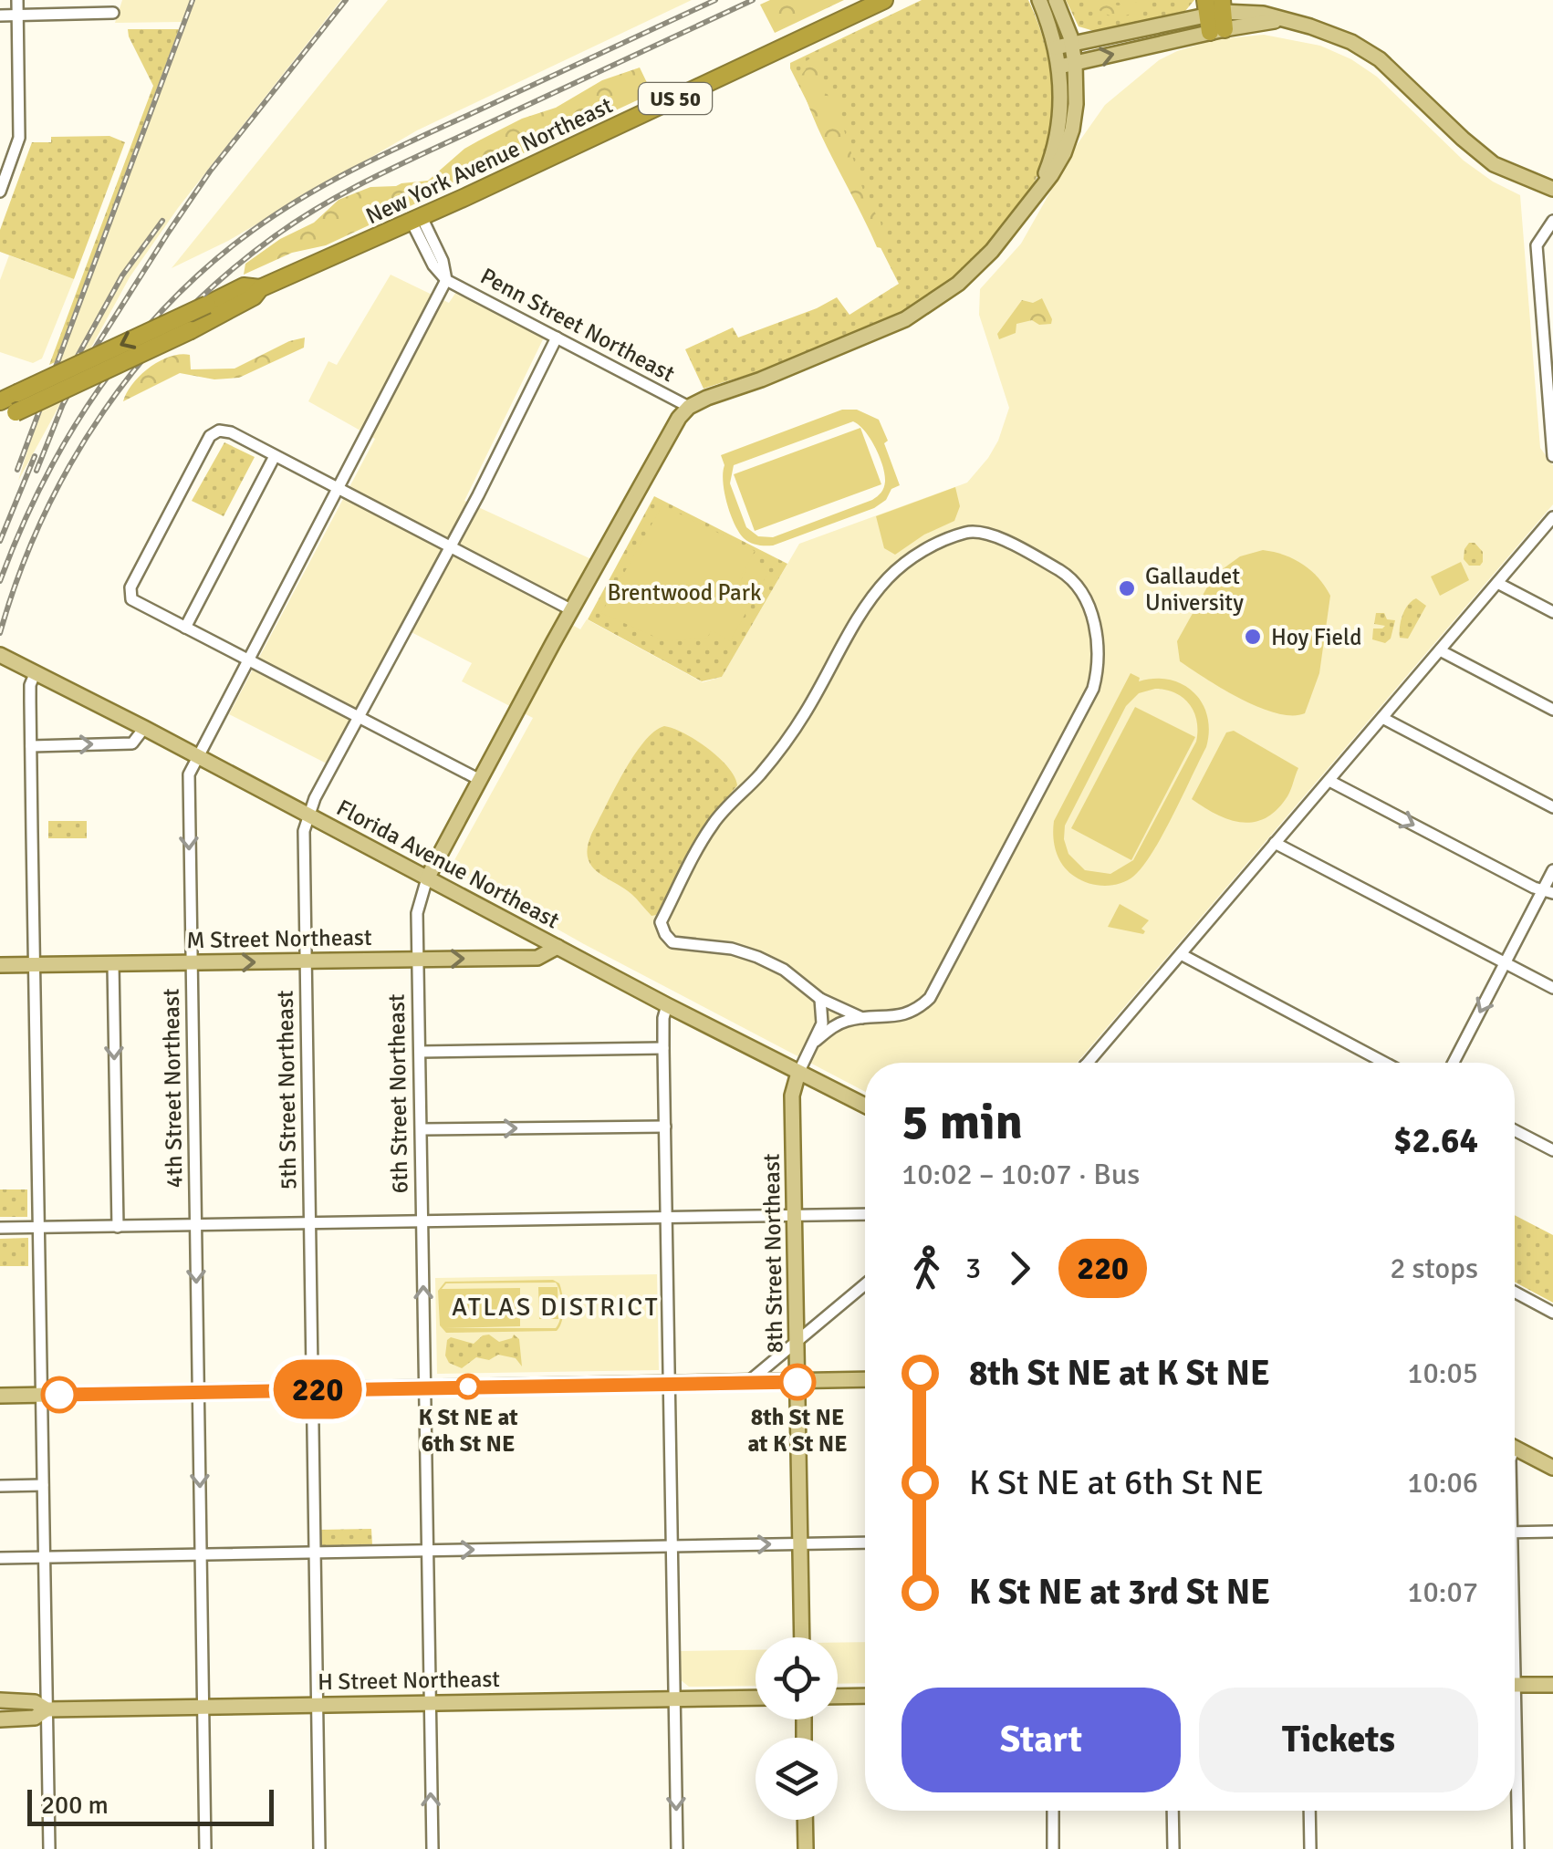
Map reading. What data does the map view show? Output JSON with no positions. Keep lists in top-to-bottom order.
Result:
{
  "streets": {
    "highway": ["US 50", "New York Avenue Northeast"],
    "main road": [
      "Florida Avenue Northeast",
      "M Street Northeast",
      "6th Street Northeast",
      "8th Street Northeast",
      "H Street Northeast"
    ],
    "street": ["Penn Street Northeast", "4th Street Northeast", "5th Street Northeast"]
  },
  "crossings": [
    ["Penn Street Northeast", "4th Street Northeast"],
    ["Penn Street Northeast", "5th Street Northeast"],
    ["Penn Street Northeast", "6th Street Northeast"],
    ["Florida Avenue Northeast", "M Street Northeast"],
    ["Florida Avenue Northeast", "4th Street Northeast"],
    ["Florida Avenue Northeast", "5th Street Northeast"],
    ["Florida Avenue Northeast", "6th Street Northeast"],
    ["Florida Avenue Northeast", "8th Street Northeast"],
    ["M Street Northeast", "4th Street Northeast"],
    ["M Street Northeast", "5th Street Northeast"],
    ["M Street Northeast", "6th Street Northeast"],
    ["4th Street Northeast", "H Street Northeast"],
    ["5th Street Northeast", "H Street Northeast"],
    ["6th Street Northeast", "H Street Northeast"]
  ],
  "one_way": ["M Street Northeast"],
  "districts": ["ATLAS DISTRICT"],
  "parks": ["Brentwood Park"],
  "places": [
    "Gallaudet University",
    "Hoy Field",
    "8th St NE at K St NE",
    "K St NE at 6th St NE"
  ],
  "lines": ["bus line 220"],
  "scale_bar": "200 m",
  "page": {
    "on_map": "220",
    "heading": ["5 min", "10:02 – 10:07 · Bus", "$2.64"],
    "legs": ["3", "220", "2 stops"],
    "list": [
      {
        "name": "8th St NE at K St NE",
        "value": "10:05"
      },
      {
        "name": "K St NE at 6th St NE",
        "value": "10:06"
      },
      {
        "name": "K St NE at 3rd St NE",
        "value": "10:07"
      }
    ],
    "buttons": ["Start", "Tickets"],
    "scale": "200 m"
  }
}
